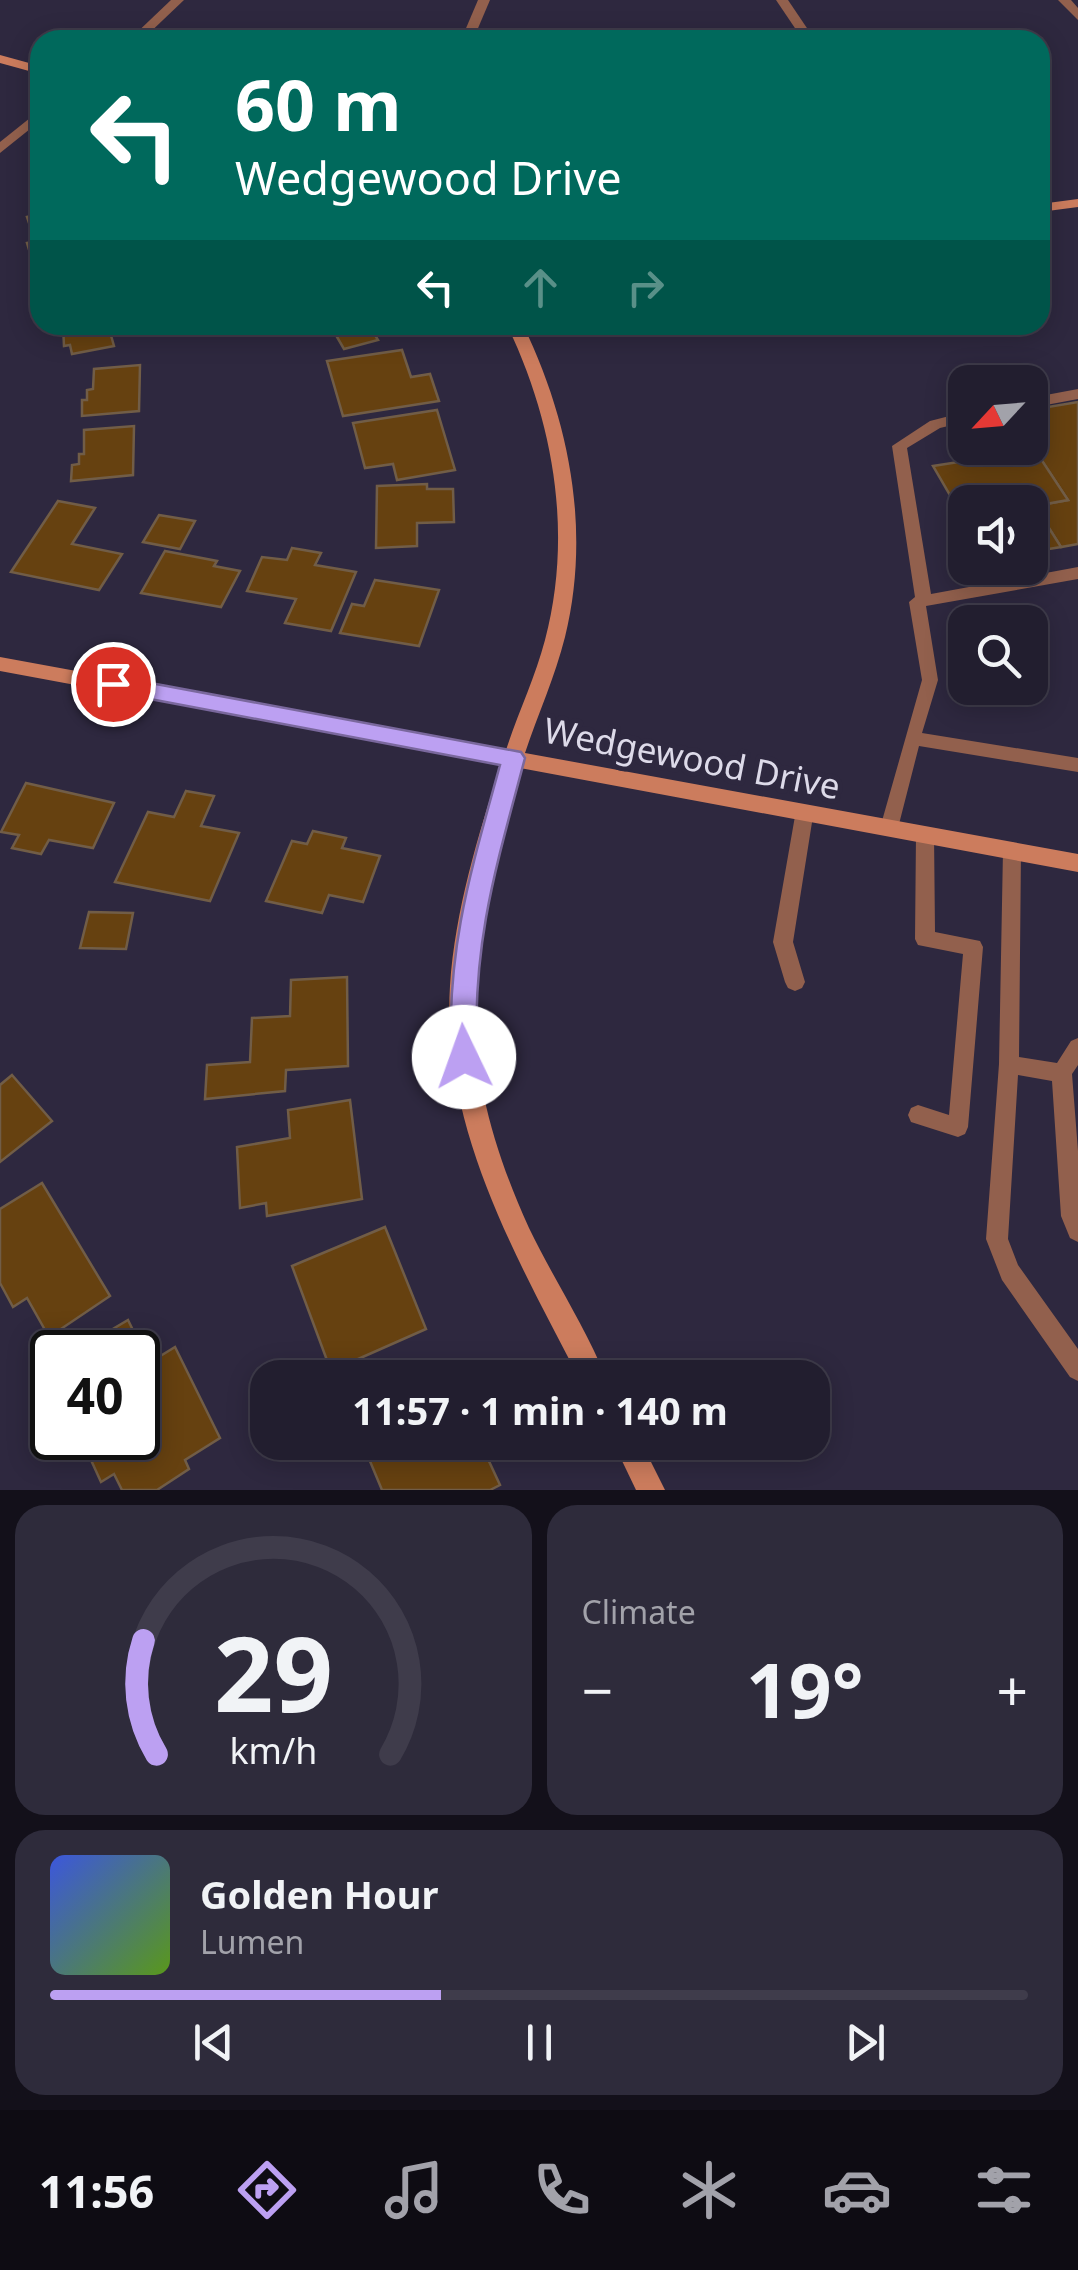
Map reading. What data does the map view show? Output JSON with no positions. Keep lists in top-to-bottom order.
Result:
{
  "streets": {
    "street": ["Wedgewood Drive"]
  },
  "north": "bottom left",
  "page": {
    "turn": ["60 m", "Wedgewood Drive"],
    "limit": "40",
    "trip": "11:57 · 1 min · 140 m",
    "tile": "Climate",
    "heat": ["−", "19°", "+"],
    "song": ["Golden Hour", "Lumen"],
    "tabs": "11:56",
    "gauge": ["29", "km/h"]
  }
}
